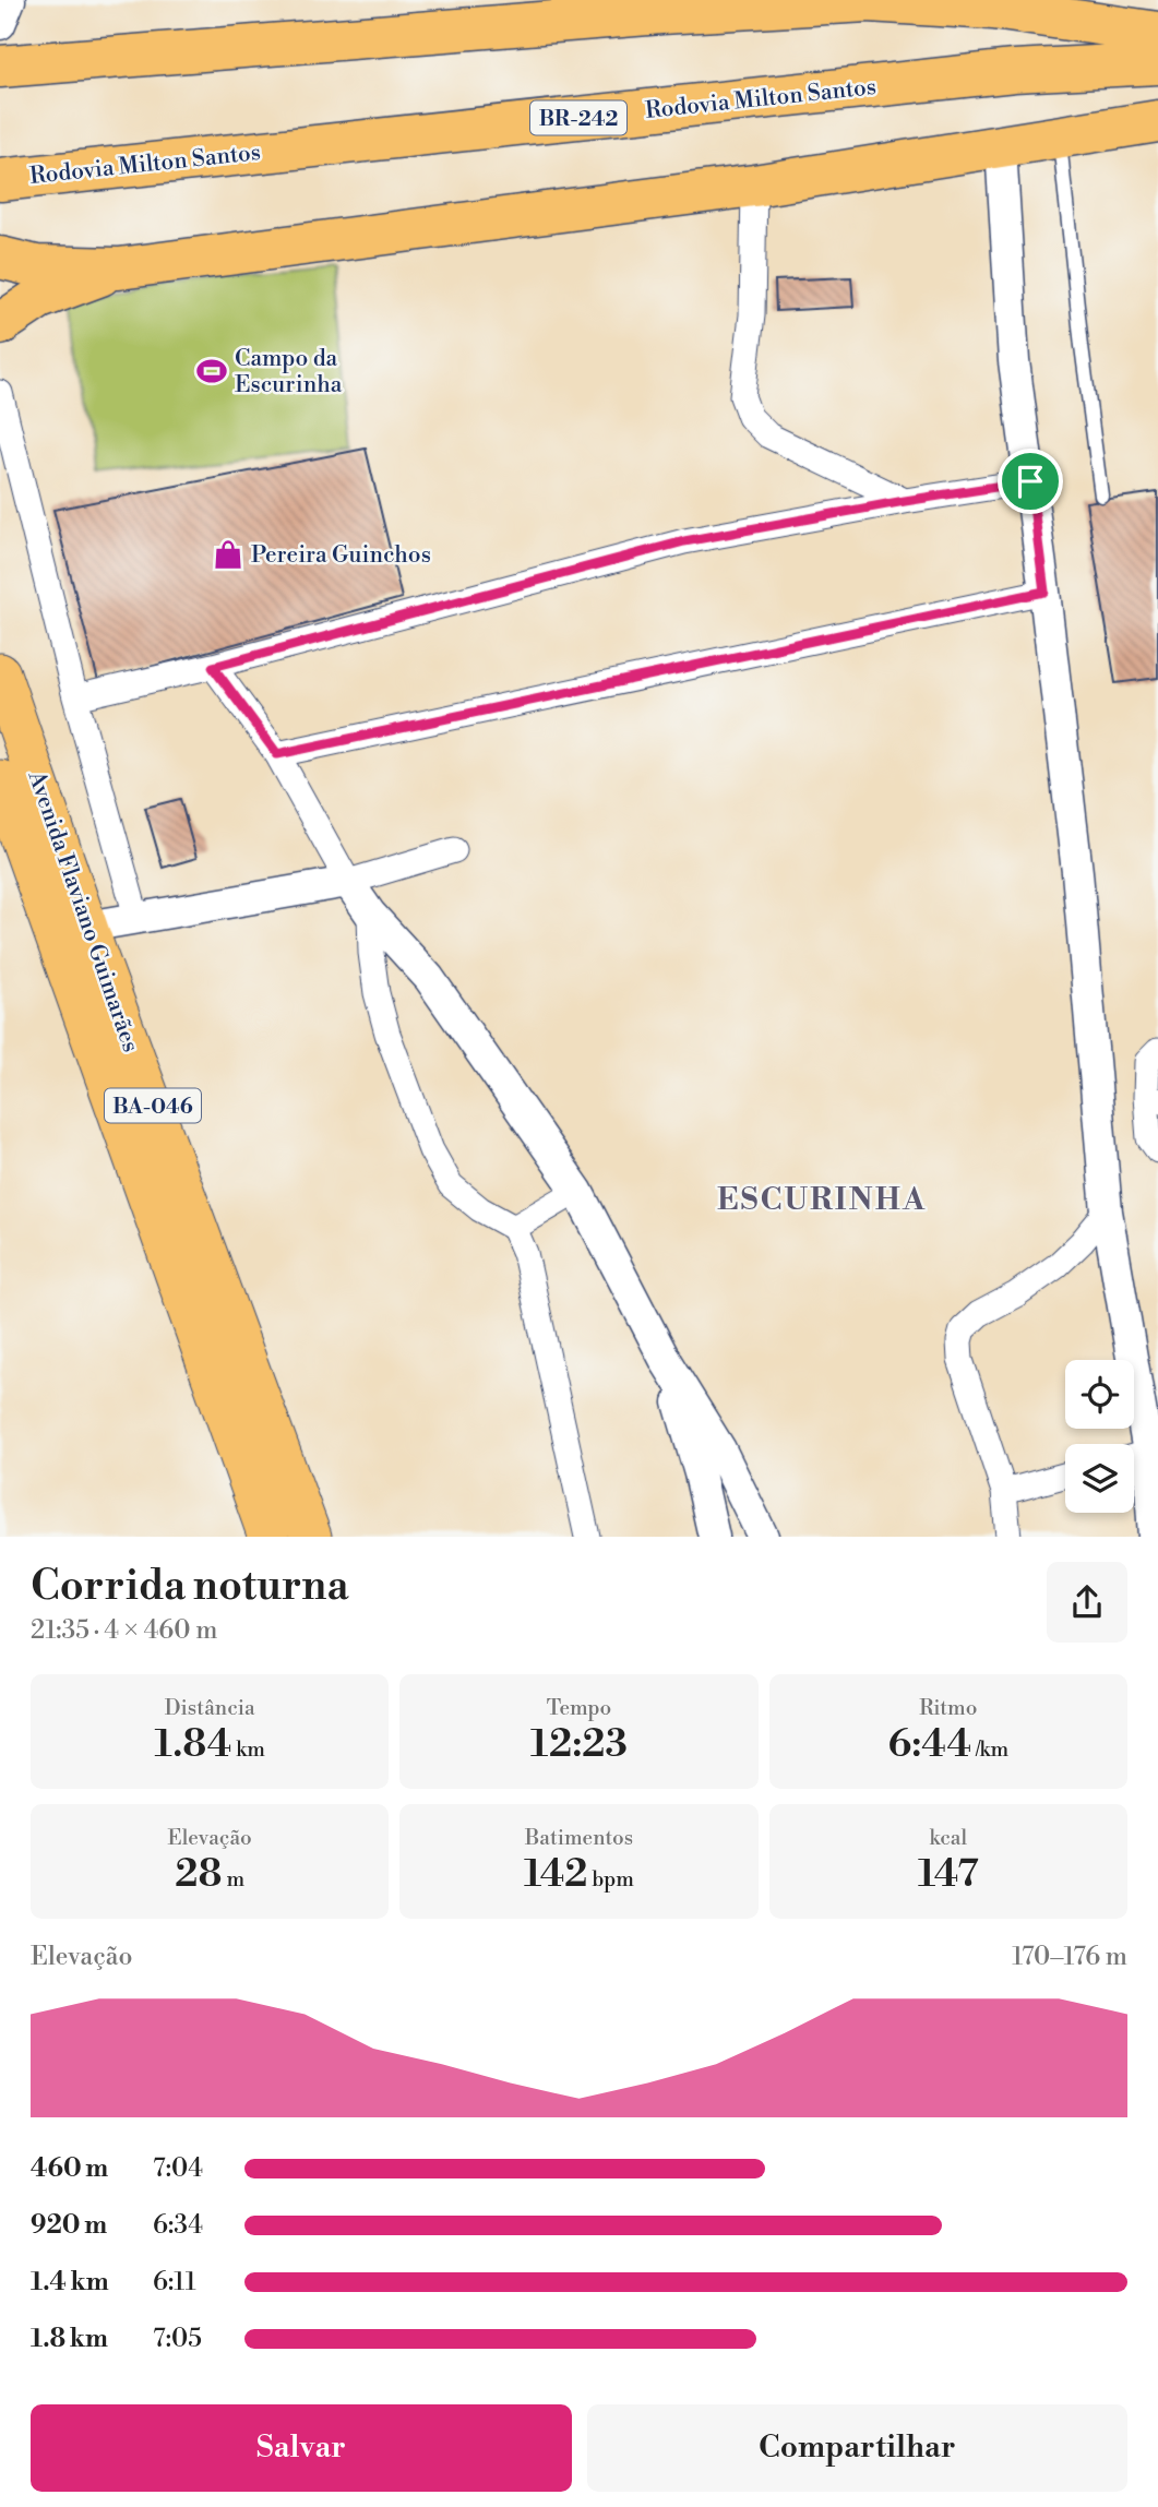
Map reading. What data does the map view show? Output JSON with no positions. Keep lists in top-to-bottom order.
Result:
{
  "streets": {
    "highway": ["Rodovia Milton Santos", "BR-242"],
    "main road": ["Avenida Flaviano Guimarães", "BA-046"]
  },
  "districts": ["ESCURINHA"],
  "places": {
    "sports": ["Campo da Escurinha"],
    "shop": ["Pereira Guinchos"]
  },
  "page": {
    "heading": ["Corrida noturna", "21:35 · 4 × 460 m"],
    "stats": [
      ["Distância", "1.84 km"],
      ["Tempo", "12:23"],
      ["Ritmo", "6:44 /km"],
      ["Elevação", "28 m"],
      ["Batimentos", "142 bpm"],
      ["kcal", "147"]
    ],
    "chart": ["Elevação", "170–176 m"],
    "list": [
      {
        "name": "460 m",
        "note": "7:04"
      },
      {
        "name": "920 m",
        "note": "6:34"
      },
      {
        "name": "1.4 km",
        "note": "6:11"
      },
      {
        "name": "1.8 km",
        "note": "7:05"
      }
    ],
    "buttons": ["Salvar", "Compartilhar"]
  }
}
